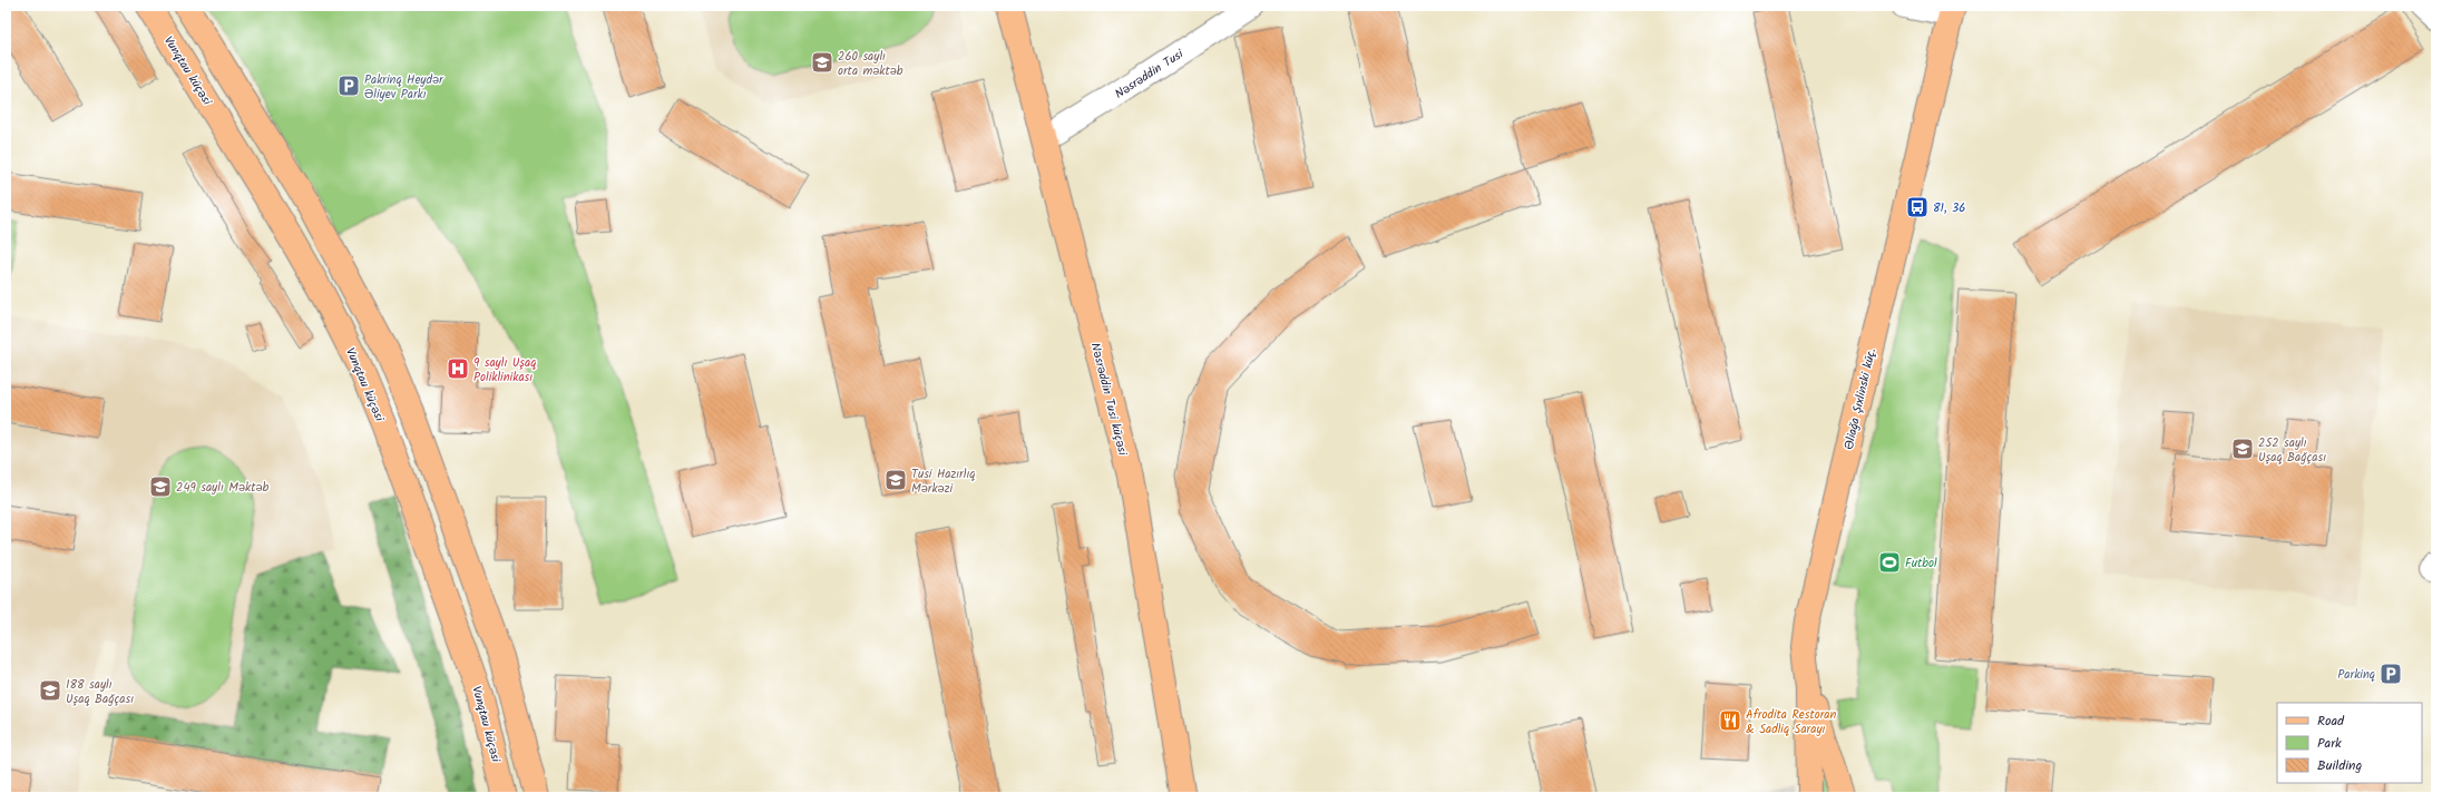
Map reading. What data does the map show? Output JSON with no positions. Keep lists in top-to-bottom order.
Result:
{
  "streets": {
    "main road": ["Vunqtau küçəsi", "Nəsrəddin Tusi küçəsi", "Əliağa Şıxlinski küç."],
    "street": ["Nəsrəddin Tusi"]
  },
  "crossings": [
    ["Nəsrəddin Tusi", "Nəsrəddin Tusi küçəsi"]
  ],
  "places": {
    "school or university": [
      "260 saylı orta məktəb",
      "252 saylı Uşaq Bağçası",
      "Tusi Hazırlıq Mərkəzi",
      "249 saylı Məktəb",
      "188 saylı Uşaq Bağçası"
    ],
    "parking": ["Pakrinq Heydər Əliyev Parkı", "Parkinq"],
    "bus stop": ["81, 36"],
    "hospital": ["9 saylı Uşaq Poliklinikası"],
    "sports": ["Futbol"],
    "restaurant": ["Afrodita Restoran & Sadliq Sarayı"]
  },
  "legend": ["Road", "Park", "Building"]
}
